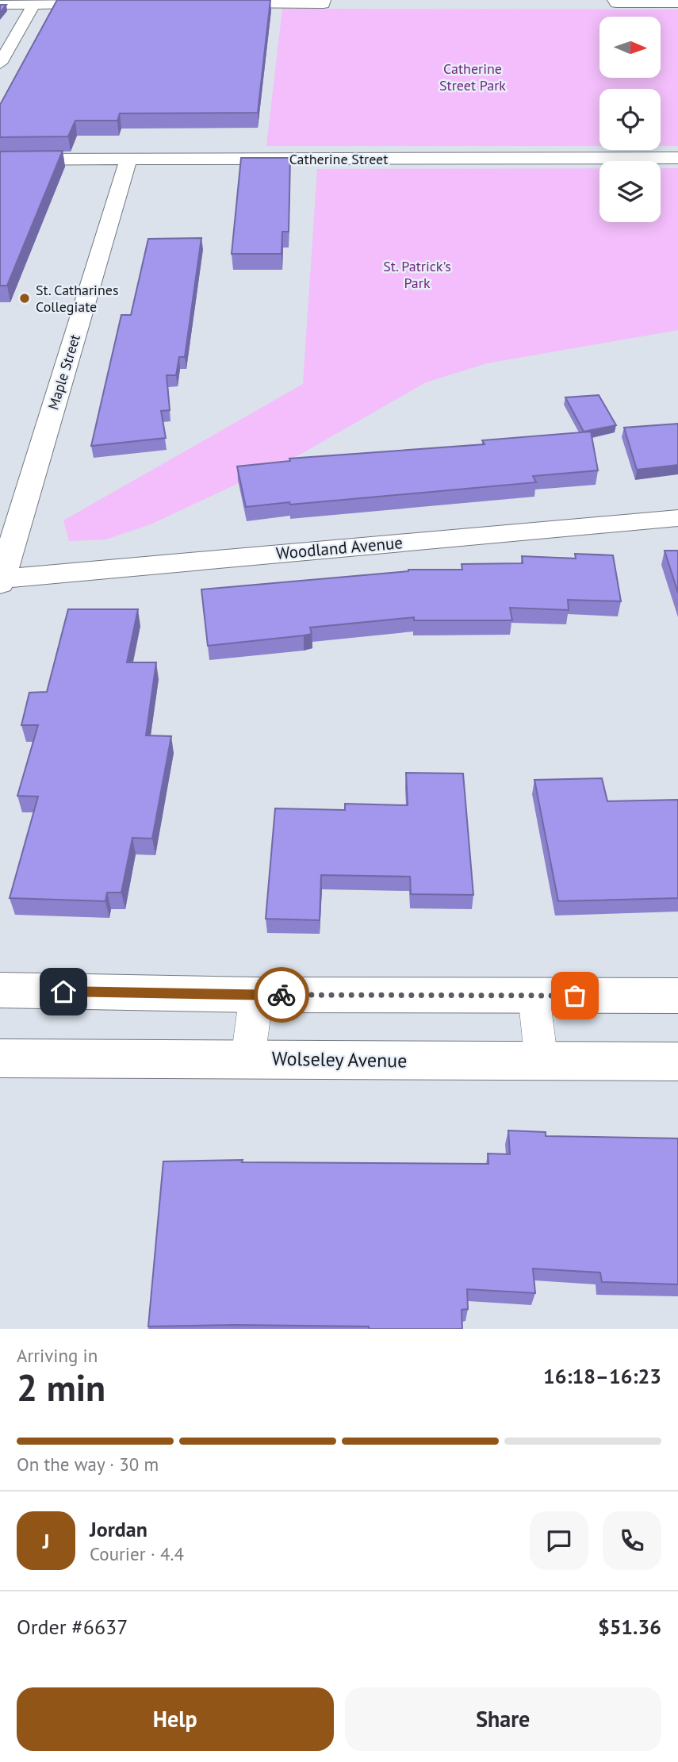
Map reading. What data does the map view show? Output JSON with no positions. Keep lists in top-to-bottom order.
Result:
{
  "streets": {
    "street": [
      "Catherine Street",
      "Maple Street",
      "Woodland Avenue",
      "Wolseley Avenue"
    ]
  },
  "crossings": [
    ["Catherine Street", "Maple Street"],
    ["Maple Street", "Woodland Avenue"]
  ],
  "parks": ["Catherine Street Park", "St. Patrick's Park"],
  "places": ["St. Catharines Collegiate"],
  "north": "right",
  "page": {
    "heading": ["2 min", "Arriving in", "16:18–16:23"],
    "panel": [
      "Jordan",
      "Courier · 4.4",
      "Order #6637",
      "$51.36"
    ],
    "bar": "On the way · 30 m",
    "round": "J",
    "buttons": ["Help", "Share"]
  }
}
